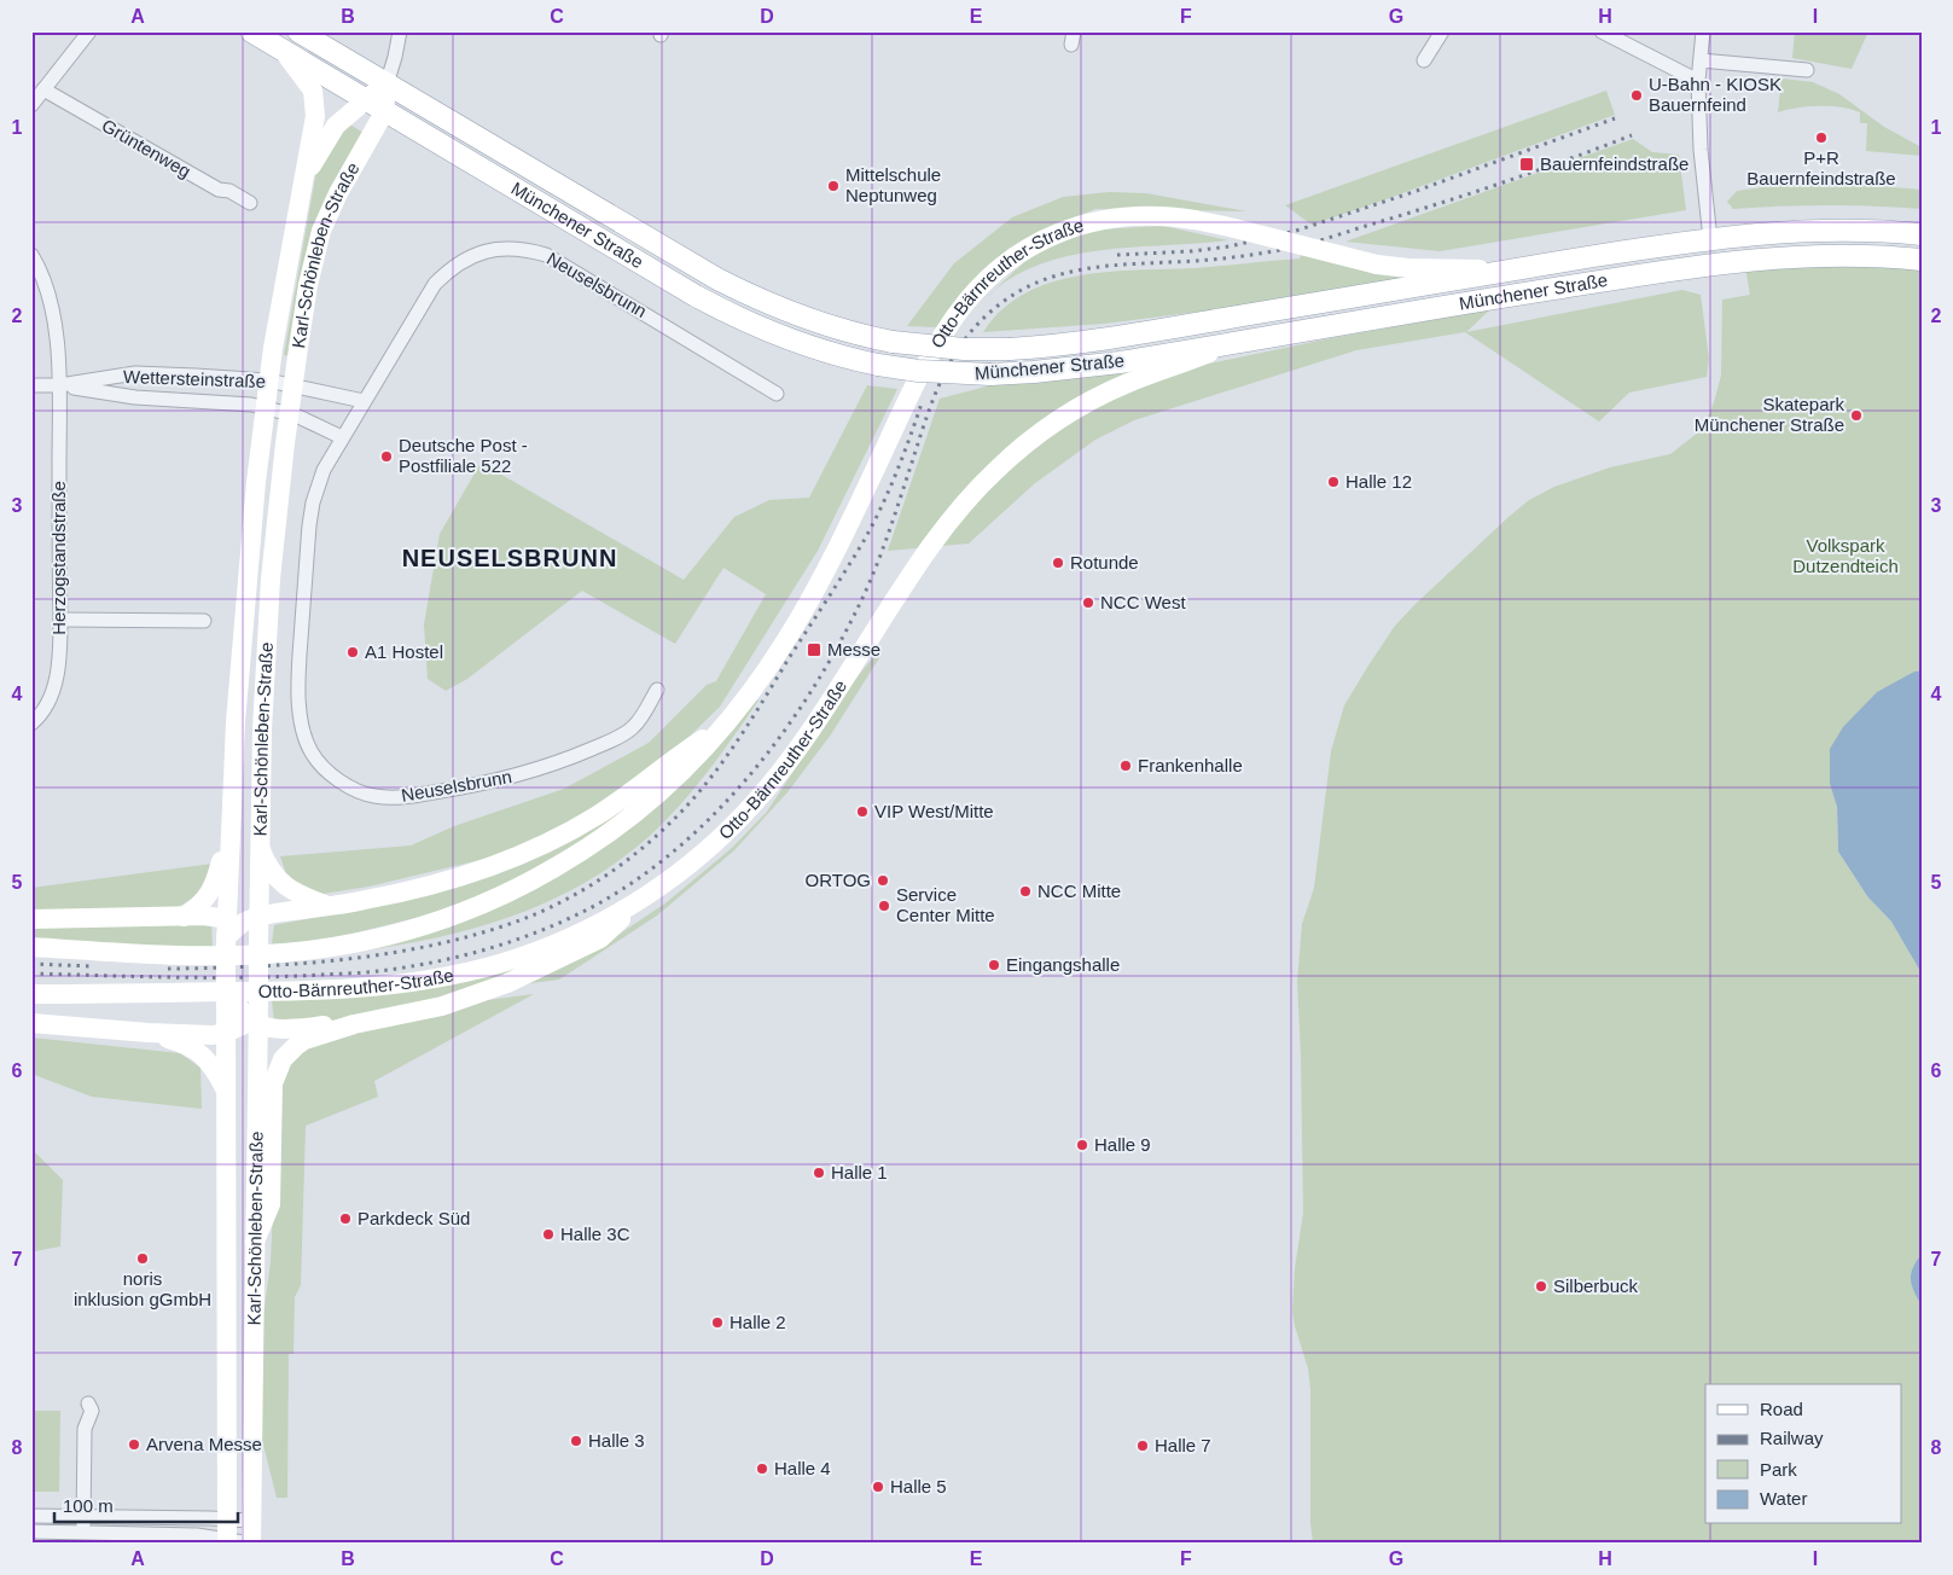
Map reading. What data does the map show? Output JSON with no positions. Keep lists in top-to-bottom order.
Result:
{
  "streets": {
    "main road": ["Münchener Straße", "Karl-Schönleben-Straße", "Otto-Bärnreuther-Straße"],
    "street": [
      "Grüntenweg",
      "Neuselsbrunn",
      "Wettersteinstraße",
      "Herzogstandstraße"
    ]
  },
  "crossings": [
    ["Münchener Straße", "Karl-Schönleben-Straße"],
    ["Münchener Straße", "Otto-Bärnreuther-Straße"],
    ["Karl-Schönleben-Straße", "Otto-Bärnreuther-Straße"],
    ["Karl-Schönleben-Straße", "Wettersteinstraße"],
    ["Wettersteinstraße", "Herzogstandstraße"]
  ],
  "districts": ["NEUSELSBRUNN"],
  "parks": ["Volkspark Dutzendteich"],
  "places": {
    "other": [
      "U-Bahn - KIOSK Bauernfeind",
      "P+R Bauernfeindstraße",
      "Mittelschule Neptunweg",
      "Skatepark Münchener Straße",
      "Deutsche Post - Postfiliale 522",
      "Halle 12",
      "Rotunde",
      "NCC West",
      "A1 Hostel",
      "Frankenhalle",
      "VIP West/Mitte",
      "ORTOG",
      "NCC Mitte",
      "Service Center Mitte",
      "Eingangshalle",
      "Halle 9",
      "Halle 1",
      "Parkdeck Süd",
      "Halle 3C",
      "noris inklusion gGmbH",
      "Silberbuck",
      "Halle 2",
      "Halle 3",
      "Arvena Messe",
      "Halle 7",
      "Halle 4",
      "Halle 5"
    ],
    "transit": ["Bauernfeindstraße", "Messe"]
  },
  "legend": [
    "Road",
    "Railway",
    "Park",
    "Water"
  ],
  "scale_bar": "100 m",
  "grid": {
    "columns": [
      "A",
      "B",
      "C",
      "D",
      "E",
      "F",
      "G",
      "H",
      "I"
    ],
    "rows": [
      "1",
      "2",
      "3",
      "4",
      "5",
      "6",
      "7",
      "8"
    ]
  }
}
